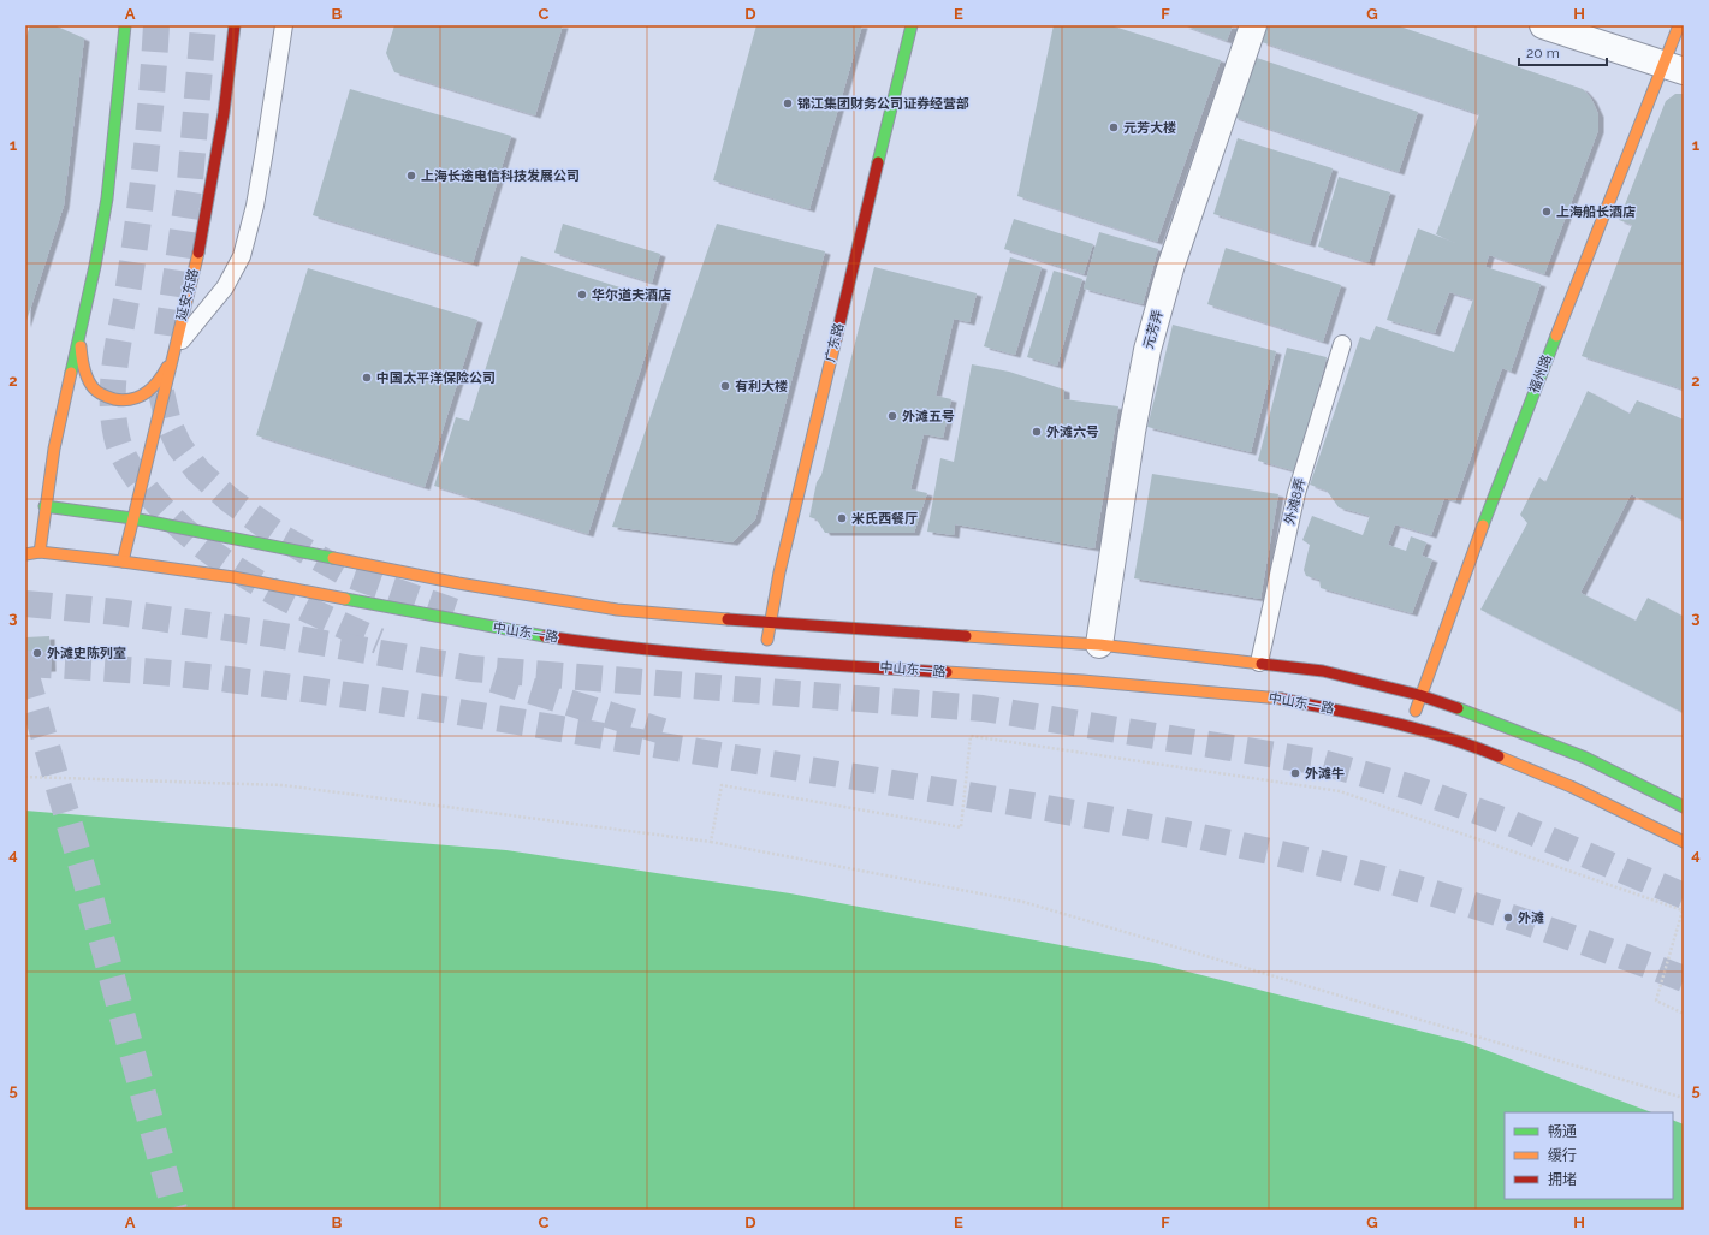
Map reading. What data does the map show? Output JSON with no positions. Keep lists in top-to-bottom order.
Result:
{
  "streets": {
    "main road": [
      "延安东路",
      "广东路",
      "福州路",
      "中山东一路"
    ],
    "street": ["元芳弄"],
    "lane": ["外滩8弄"]
  },
  "crossings": [
    ["延安东路", "中山东一路"],
    ["广东路", "中山东一路"],
    ["福州路", "中山东一路"]
  ],
  "places": [
    "锦江集团财务公司证券经营部",
    "元芳大楼",
    "上海长途电信科技发展公司",
    "上海船长酒店",
    "华尔道夫酒店",
    "中国太平洋保险公司",
    "有利大楼",
    "外滩五号",
    "外滩六号",
    "米氏西餐厅",
    "外滩史陈列室",
    "外滩牛",
    "外滩"
  ],
  "legend": ["畅通", "缓行", "拥堵"],
  "scale_bar": "20 m",
  "grid": {
    "columns": [
      "A",
      "B",
      "C",
      "D",
      "E",
      "F",
      "G",
      "H"
    ],
    "rows": [
      "1",
      "2",
      "3",
      "4",
      "5"
    ]
  }
}
